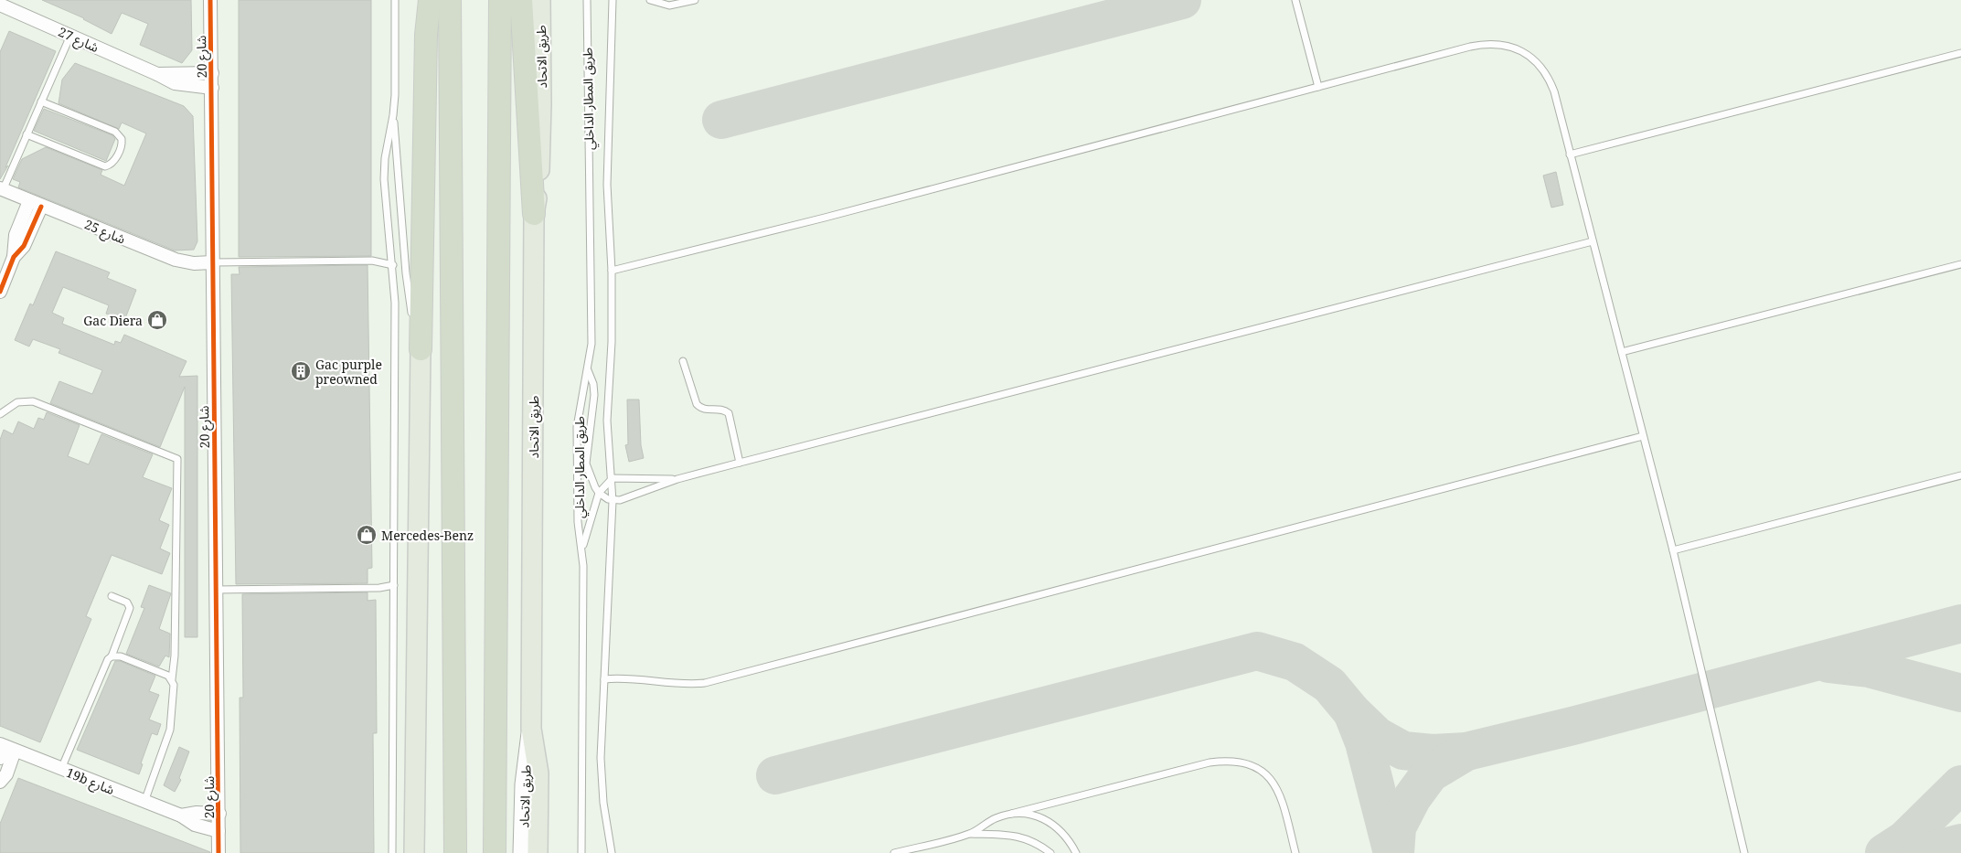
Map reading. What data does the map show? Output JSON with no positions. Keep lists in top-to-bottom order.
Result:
{
  "streets": {
    "main road": ["طريق الاتحاد"],
    "street": [
      "شارع 27",
      "شارع 20",
      "شارع 25",
      "19b شارع"
    ],
    "lane": ["طريق المطار الداخلي"]
  },
  "crossings": [
    ["شارع 27", "شارع 20"],
    ["شارع 20", "شارع 25"],
    ["شارع 20", "19b شارع"]
  ],
  "places": {
    "shop": ["Gac Diera", "Mercedes-Benz"],
    "building": ["Gac purple preowned"]
  }
}
